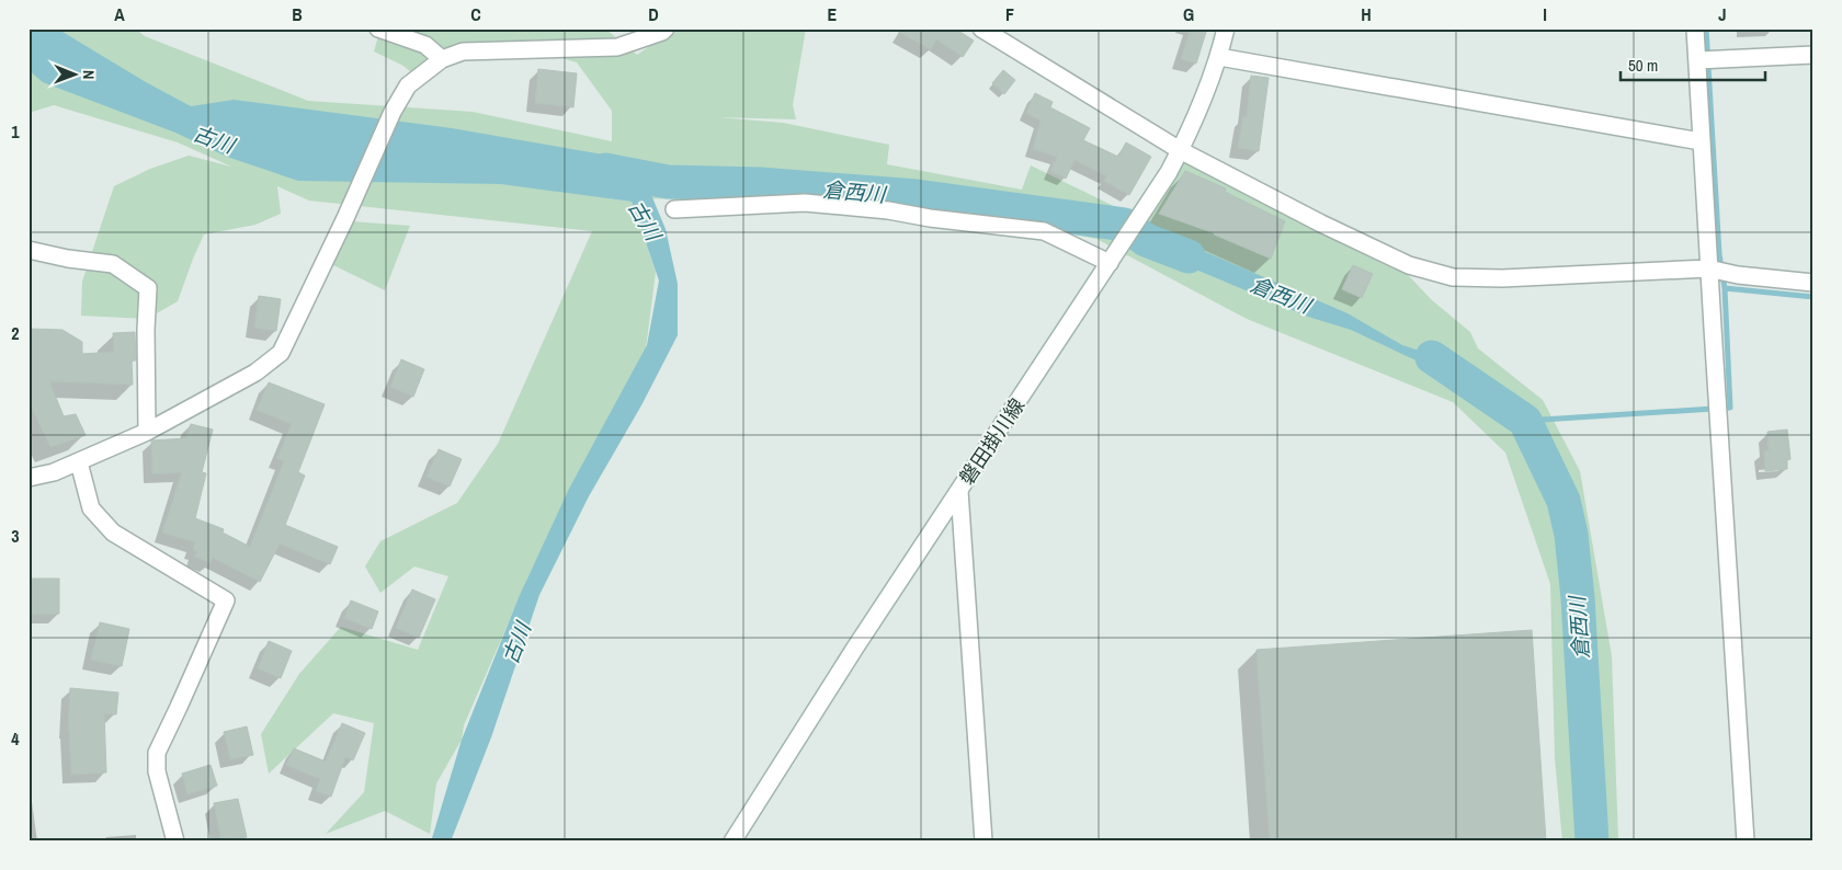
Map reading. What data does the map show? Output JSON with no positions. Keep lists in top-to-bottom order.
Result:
{
  "streets": {
    "street": ["磐田掛川線"]
  },
  "water": ["古川", "倉西川"],
  "scale_bar": "50 m",
  "north": "right",
  "grid": {
    "columns": [
      "A",
      "B",
      "C",
      "D",
      "E",
      "F",
      "G",
      "H",
      "I",
      "J"
    ],
    "rows": [
      "1",
      "2",
      "3",
      "4"
    ]
  }
}
